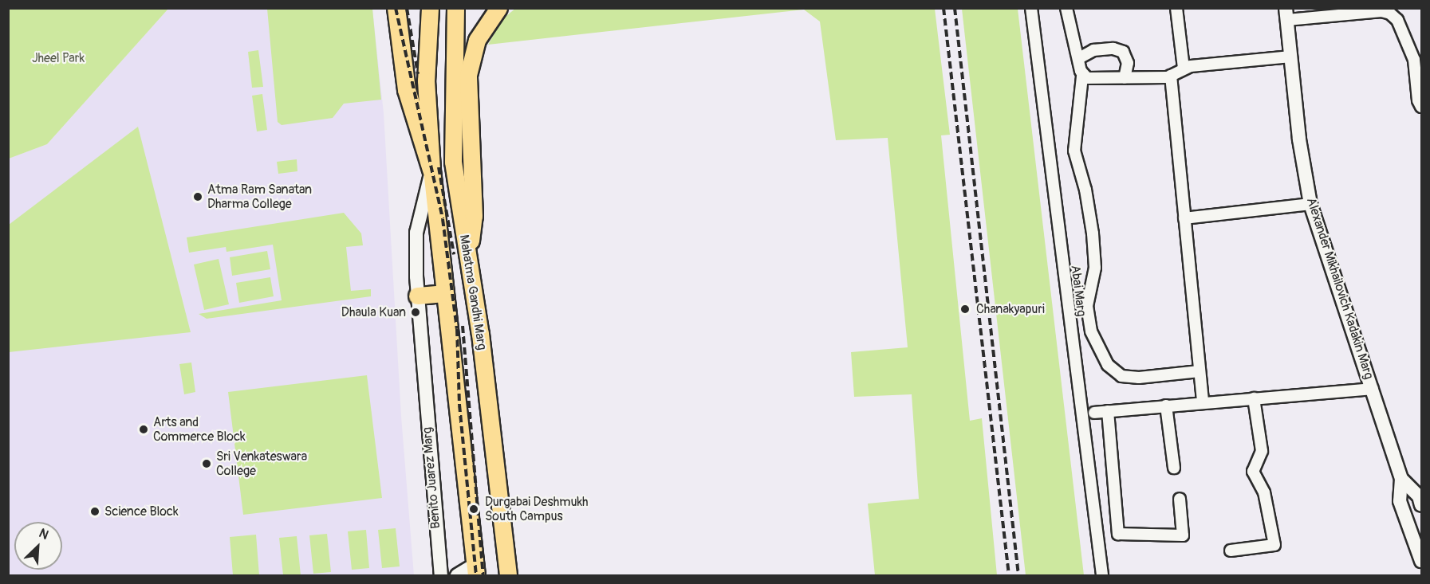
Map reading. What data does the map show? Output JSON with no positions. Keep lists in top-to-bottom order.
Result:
{
  "streets": {
    "main road": ["Mahatma Gandhi Marg"],
    "street": ["Alexander Mikhailovich Kadakin Marg", "Abai Marg", "Benito Juarez Marg"]
  },
  "crossings": [
    ["Mahatma Gandhi Marg", "Benito Juarez Marg"]
  ],
  "parks": ["Jheel Park"],
  "places": [
    "Atma Ram Sanatan Dharma College",
    "Chanakyapuri",
    "Dhaula Kuan",
    "Arts and Commerce Block",
    "Sri Venkateswara College",
    "Durgabai Deshmukh South Campus",
    "Science Block"
  ],
  "north": "top right"
}
